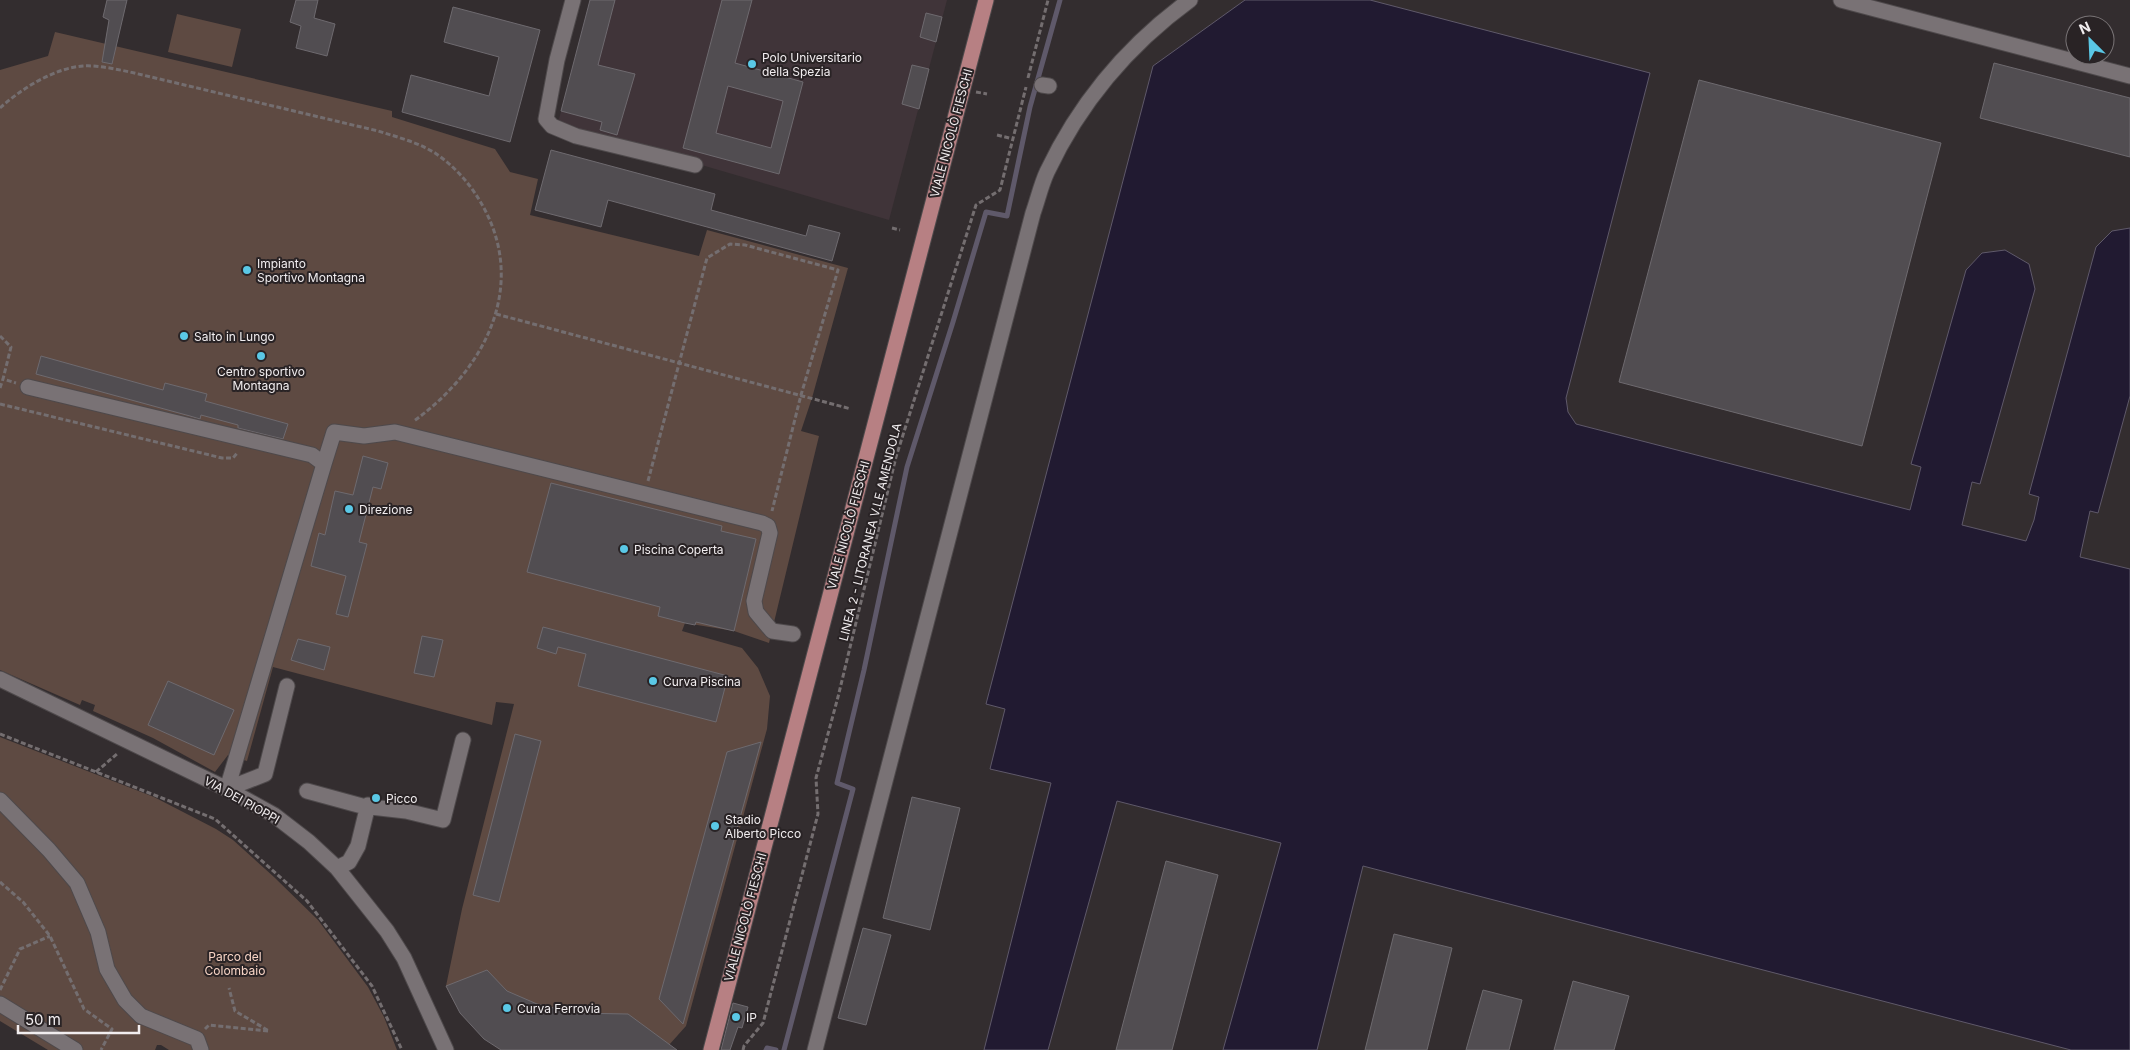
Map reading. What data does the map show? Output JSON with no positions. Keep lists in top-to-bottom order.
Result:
{
  "streets": {
    "main road": ["VIALE NICOLÒ FIESCHI"],
    "street": ["VIA DEI PIOPPI"],
    "path": ["LINEA 2 - LITORANEA V.LE AMENDOLA"]
  },
  "parks": ["Parco del Colombaio"],
  "places": [
    "Polo Universitario della Spezia",
    "Impianto Sportivo Montagna",
    "Salto in Lungo",
    "Centro sportivo Montagna",
    "Direzione",
    "Piscina Coperta",
    "Curva Piscina",
    "Picco",
    "Stadio Alberto Picco",
    "Curva Ferrovia",
    "IP"
  ],
  "scale_bar": "50 m",
  "north": "top left"
}
